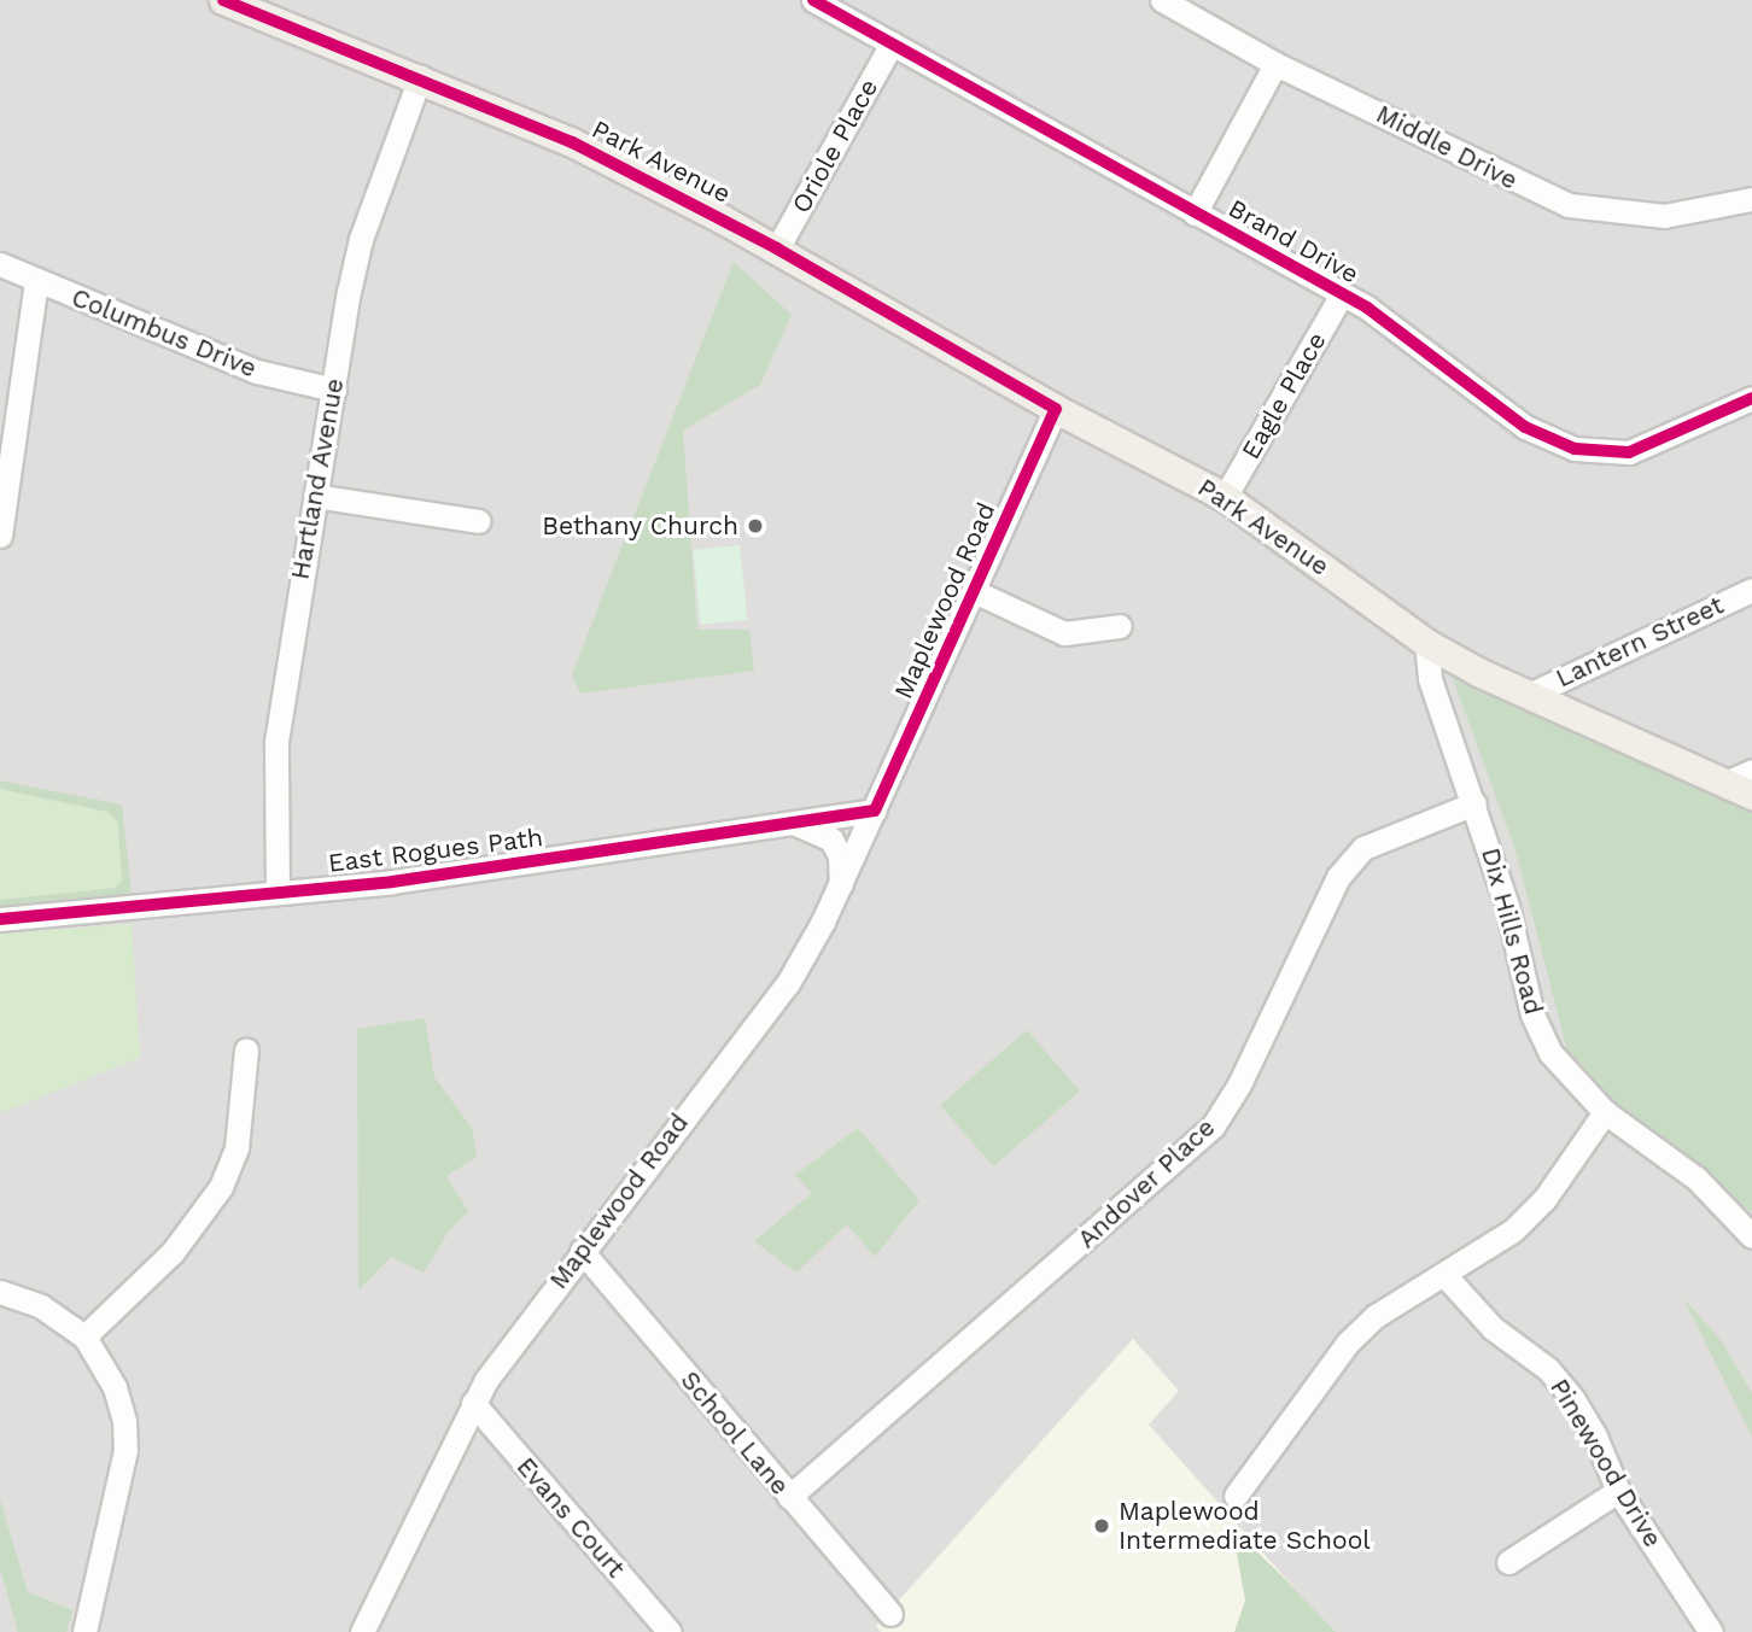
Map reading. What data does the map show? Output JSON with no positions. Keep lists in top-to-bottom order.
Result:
{
  "streets": {
    "main road": ["Park Avenue"],
    "street": [
      "Oriole Place",
      "Middle Drive",
      "Brand Drive",
      "Columbus Drive",
      "Eagle Place",
      "Hartland Avenue",
      "Maplewood Road",
      "Lantern Street",
      "East Rogues Path",
      "Dix Hills Road",
      "Andover Place",
      "School Lane",
      "Pinewood Drive",
      "Evans Court"
    ]
  },
  "crossings": [
    ["Oriole Place", "Park Avenue"],
    ["Oriole Place", "Brand Drive"],
    ["Park Avenue", "Eagle Place"],
    ["Park Avenue", "Hartland Avenue"],
    ["Park Avenue", "Maplewood Road"],
    ["Park Avenue", "Lantern Street"],
    ["Park Avenue", "Dix Hills Road"],
    ["Brand Drive", "Eagle Place"],
    ["Columbus Drive", "Hartland Avenue"],
    ["Hartland Avenue", "East Rogues Path"],
    ["Maplewood Road", "East Rogues Path"],
    ["Maplewood Road", "School Lane"],
    ["Maplewood Road", "Evans Court"],
    ["Dix Hills Road", "Andover Place"],
    ["Andover Place", "School Lane"]
  ],
  "places": ["Bethany Church", "Maplewood Intermediate School"]
}
